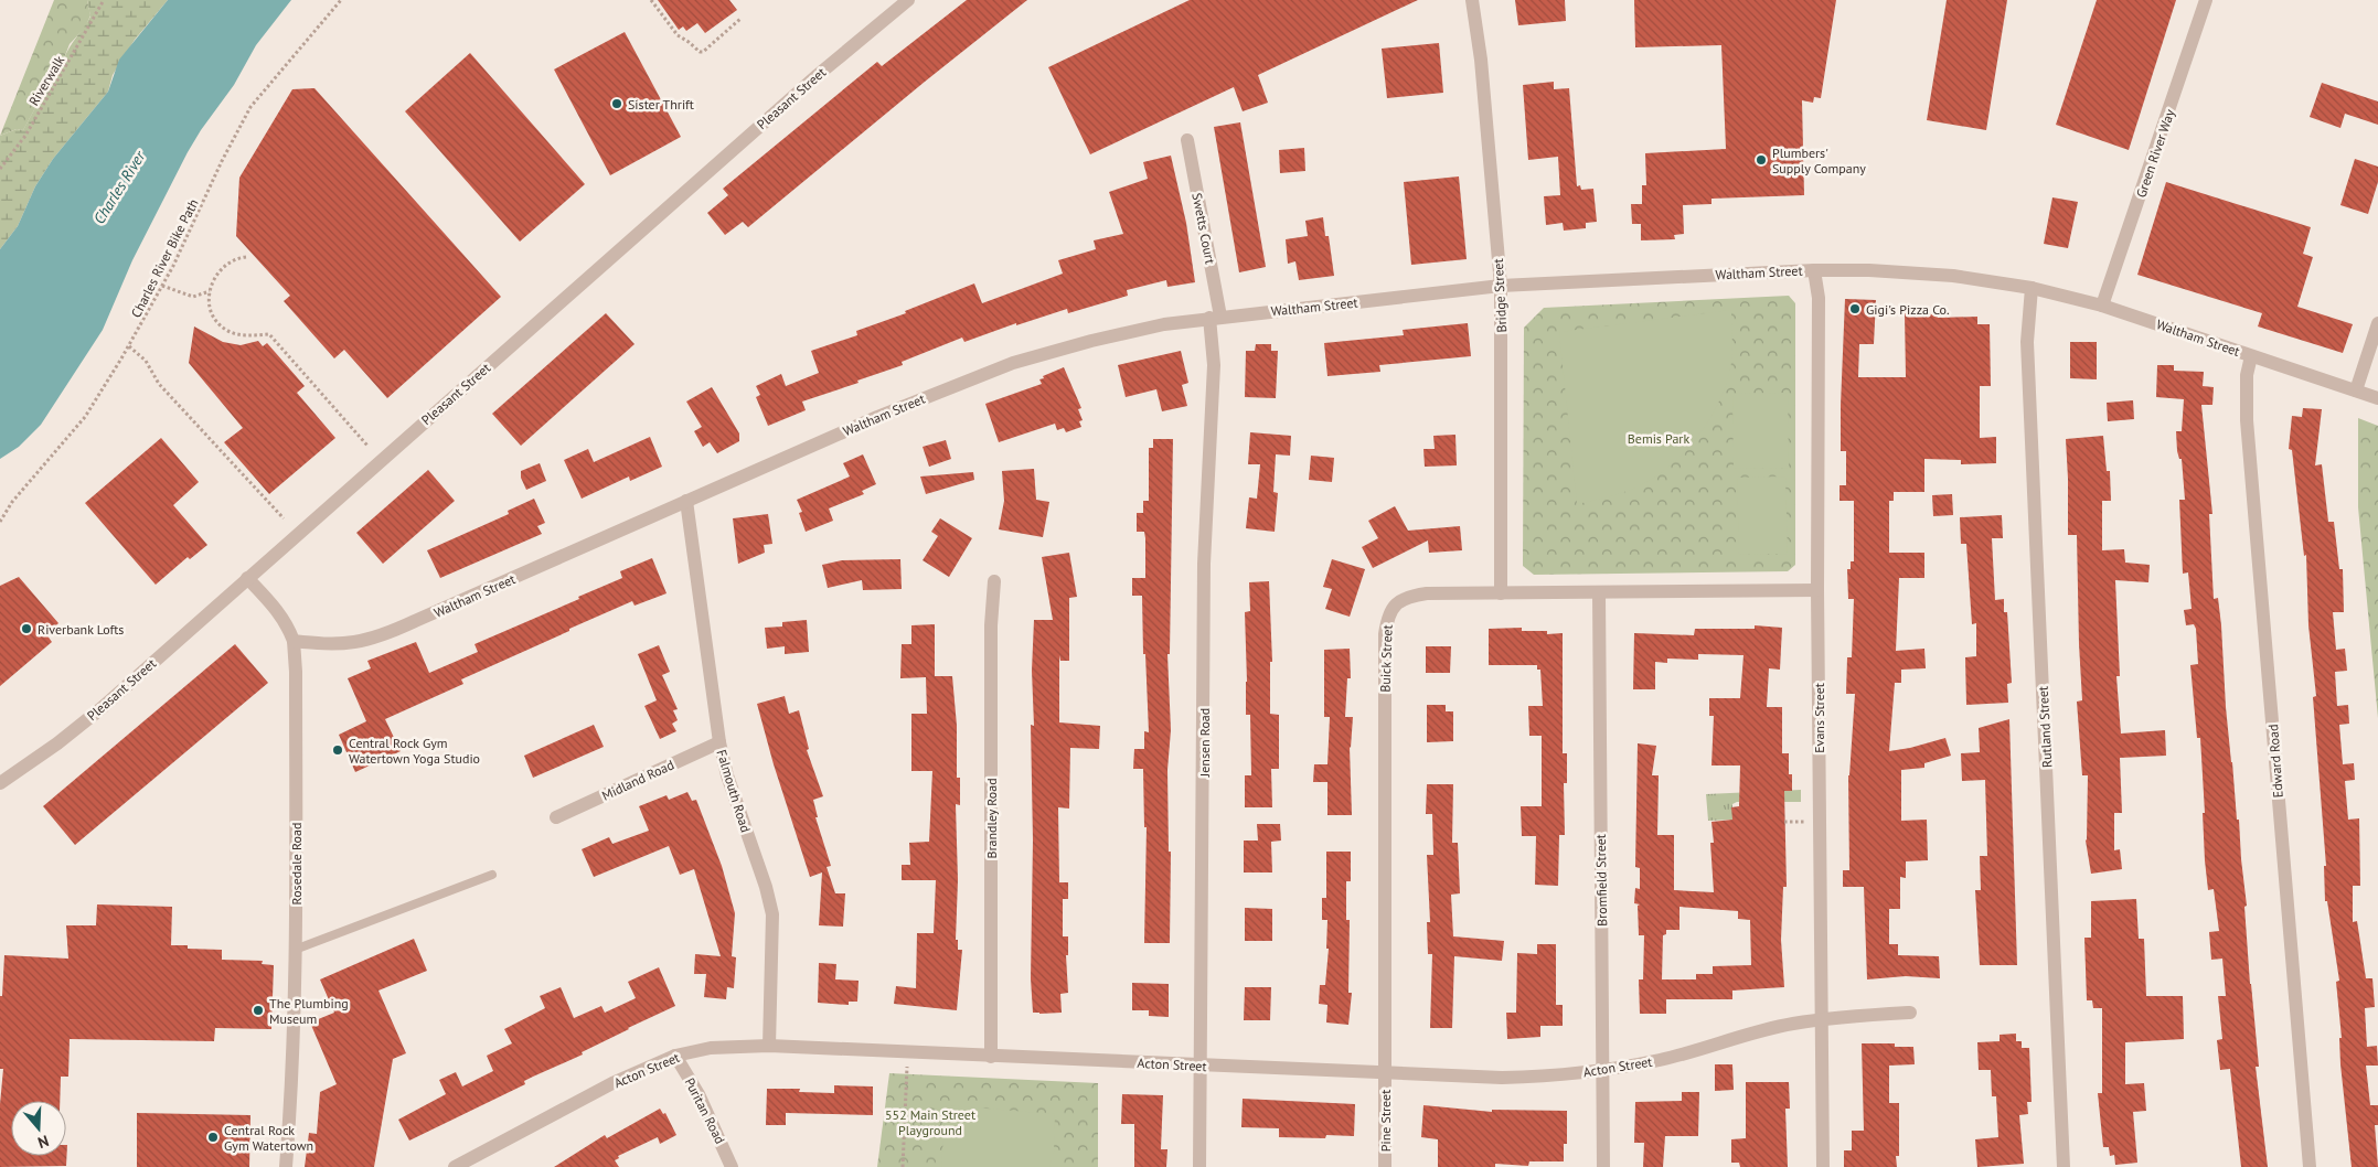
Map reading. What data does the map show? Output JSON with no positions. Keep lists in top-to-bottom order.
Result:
{
  "streets": {
    "street": [
      "Pleasant Street",
      "Green River Way",
      "Swetts Court",
      "Waltham Street",
      "Bridge Street",
      "Buick Street",
      "Evans Street",
      "Rutland Street",
      "Jensen Road",
      "Edward Road",
      "Midland Road",
      "Falmouth Road",
      "Brandley Road",
      "Rosedale Road",
      "Bromfield Street",
      "Acton Street",
      "Puritan Road",
      "Pine Street"
    ],
    "path": ["Riverwalk", "Charles River Bike Path"]
  },
  "crossings": [
    ["Pleasant Street", "Rosedale Road"],
    ["Green River Way", "Waltham Street"],
    ["Swetts Court", "Waltham Street"],
    ["Swetts Court", "Jensen Road"],
    ["Waltham Street", "Bridge Street"],
    ["Waltham Street", "Evans Street"],
    ["Waltham Street", "Rutland Street"],
    ["Waltham Street", "Jensen Road"],
    ["Waltham Street", "Edward Road"],
    ["Waltham Street", "Falmouth Road"],
    ["Waltham Street", "Rosedale Road"],
    ["Bridge Street", "Buick Street"],
    ["Buick Street", "Evans Street"],
    ["Buick Street", "Bromfield Street"],
    ["Buick Street", "Acton Street"],
    ["Buick Street", "Pine Street"],
    ["Evans Street", "Acton Street"],
    ["Jensen Road", "Acton Street"],
    ["Midland Road", "Falmouth Road"],
    ["Falmouth Road", "Acton Street"],
    ["Brandley Road", "Acton Street"],
    ["Bromfield Street", "Acton Street"],
    ["Acton Street", "Puritan Road"],
    ["Acton Street", "Pine Street"]
  ],
  "water": ["Charles River"],
  "parks": ["Bemis Park", "552 Main Street Playground"],
  "places": [
    "Sister Thrift",
    "Plumbers' Supply Company",
    "Gigi's Pizza Co.",
    "Riverbank Lofts",
    "Central Rock Gym Watertown Yoga Studio",
    "The Plumbing Museum",
    "Central Rock Gym Watertown"
  ],
  "north": "bottom"
}
